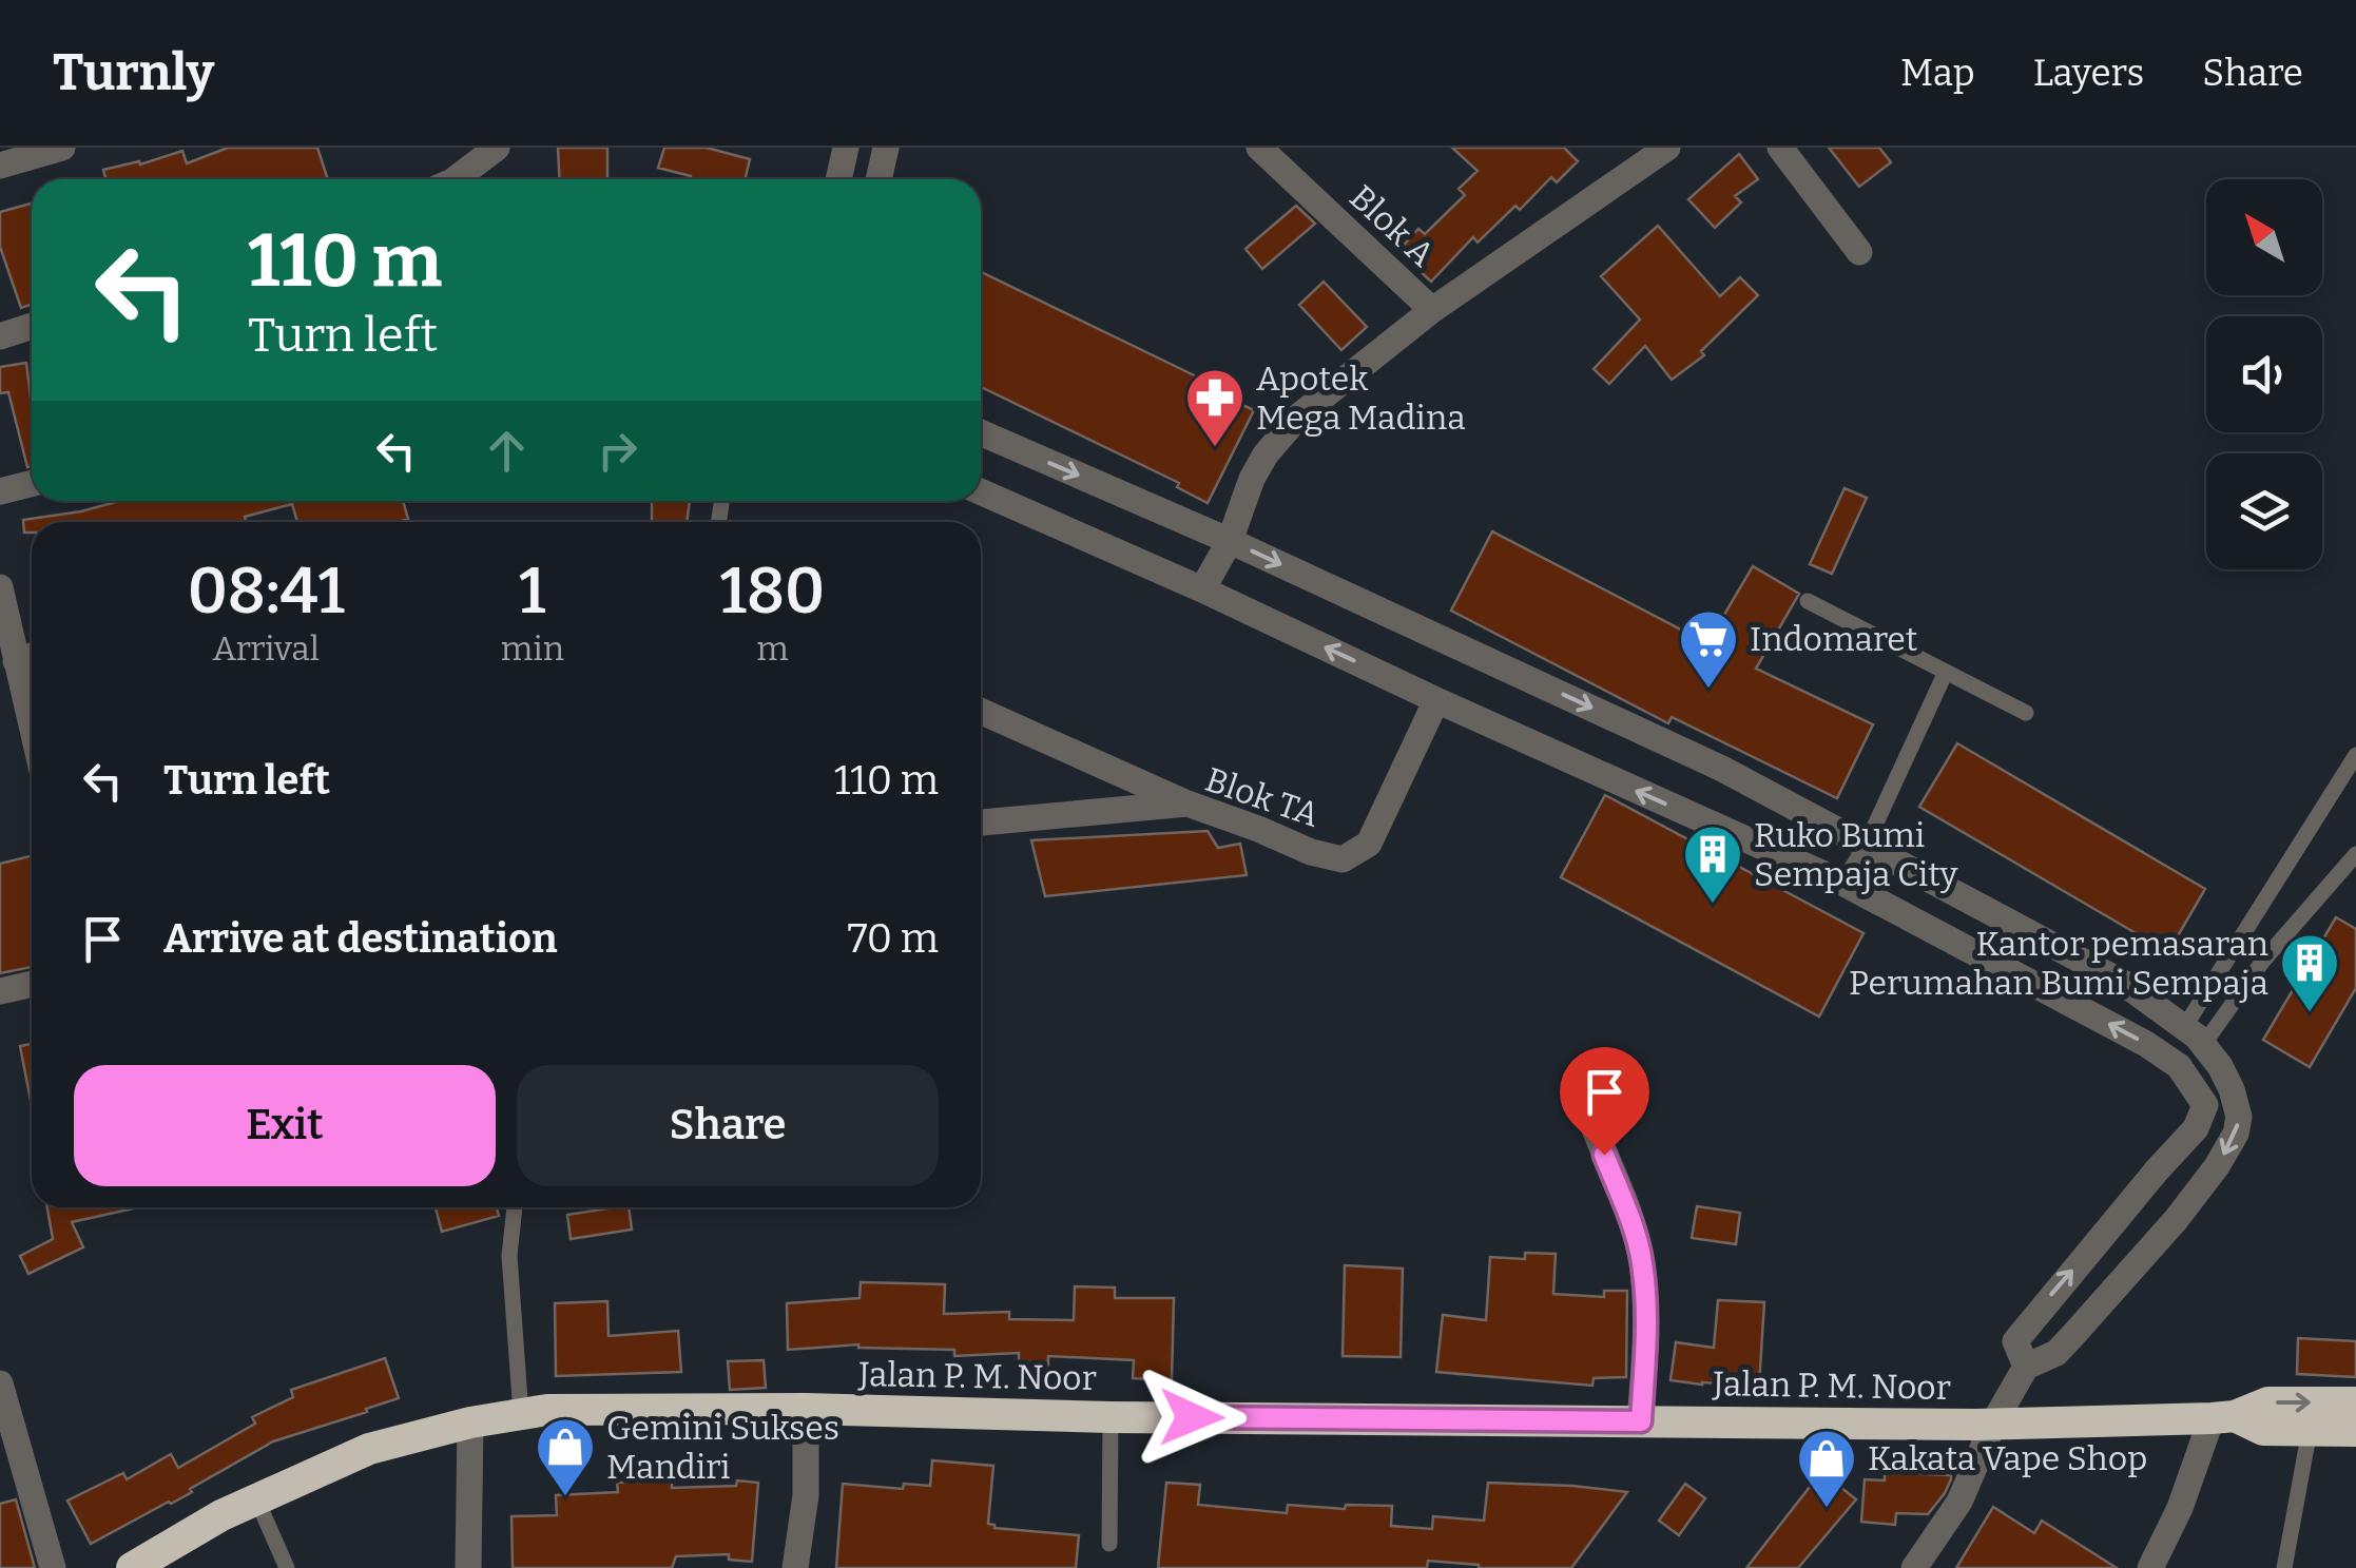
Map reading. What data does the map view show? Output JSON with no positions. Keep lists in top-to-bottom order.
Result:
{
  "streets": {
    "highway": ["Jalan P. M. Noor"],
    "street": ["Blok A", "Blok TA"]
  },
  "places": {
    "pharmacy": ["Apotek Mega Madina"],
    "supermarket": ["Indomaret"],
    "building": ["Ruko Bumi Sempaja City", "Kantor pemasaran Perumahan Bumi Sempaja"],
    "shop": ["Gemini Sukses Mandiri", "Kakata Vape Shop"]
  },
  "north": "top left",
  "page": {
    "header": "Turnly",
    "nav": ["Map", "Layers", "Share"],
    "turn": ["110 m", "Turn left"],
    "eta": [
      "08:41",
      "Arrival",
      "1",
      "min",
      "180",
      "m"
    ],
    "list": [
      {
        "name": "Turn left",
        "value": "110 m"
      },
      {
        "name": "Arrive at destination",
        "value": "70 m"
      }
    ],
    "buttons": ["Exit", "Share"]
  }
}
